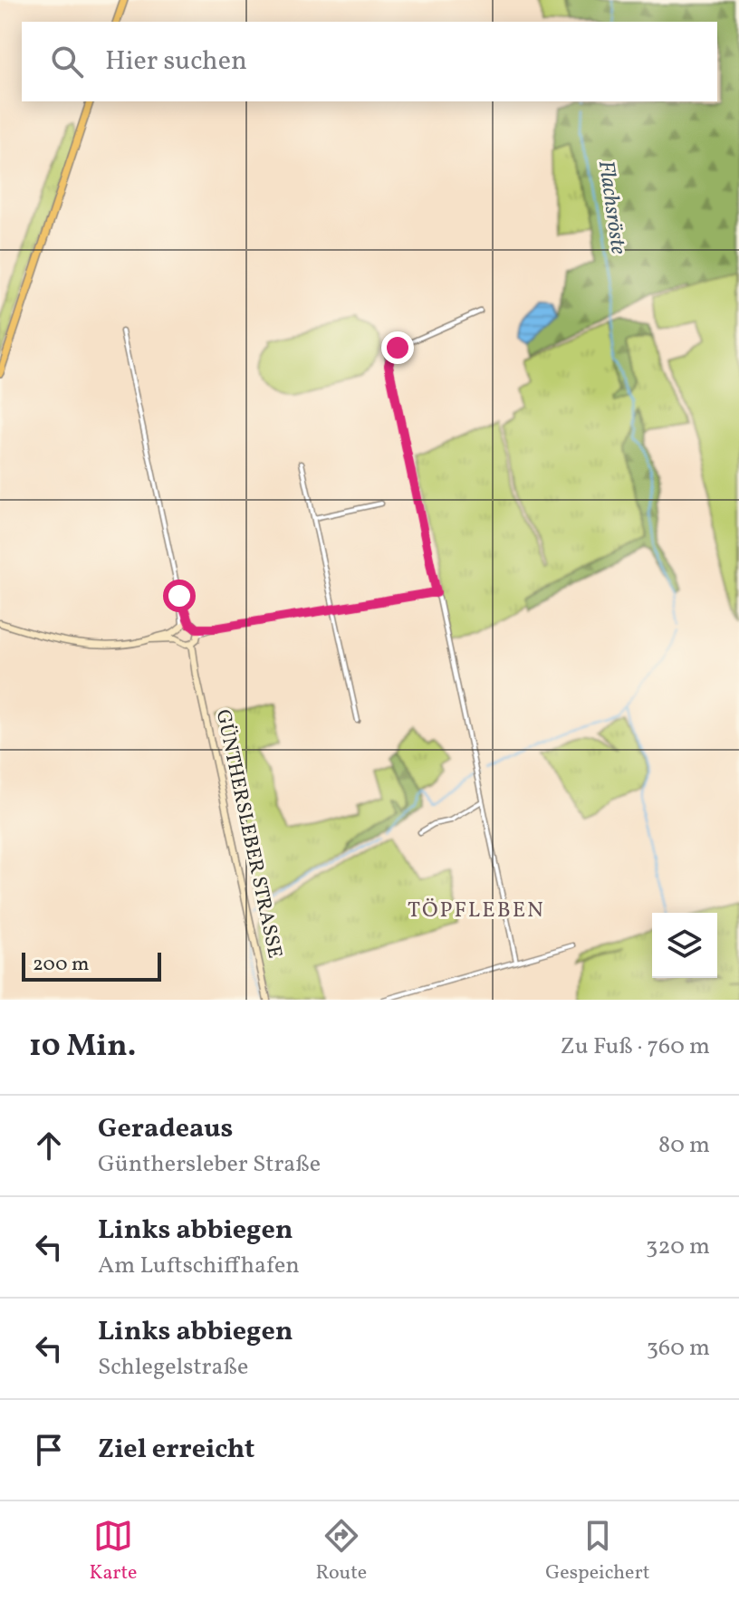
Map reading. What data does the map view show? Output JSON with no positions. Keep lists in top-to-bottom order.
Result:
{
  "streets": {
    "main road": ["GÜNTHERSLEBER STRASSE"]
  },
  "districts": ["TÖPFLEBEN"],
  "water": ["Flachsröste"],
  "scale_bar": "200 m",
  "page": {
    "search": "Hier suchen",
    "scale": "200 m",
    "heading": ["10 Min.", "Zu Fuß · 760 m"],
    "list": [
      ["Geradeaus", "Günthersleber Straße", "80 m"],
      ["Links abbiegen", "Am Luftschiffhafen", "320 m"],
      ["Links abbiegen", "Schlegelstraße", "360 m"],
      "Ziel erreicht"
    ],
    "nav": ["Karte", "Route", "Gespeichert"]
  }
}
